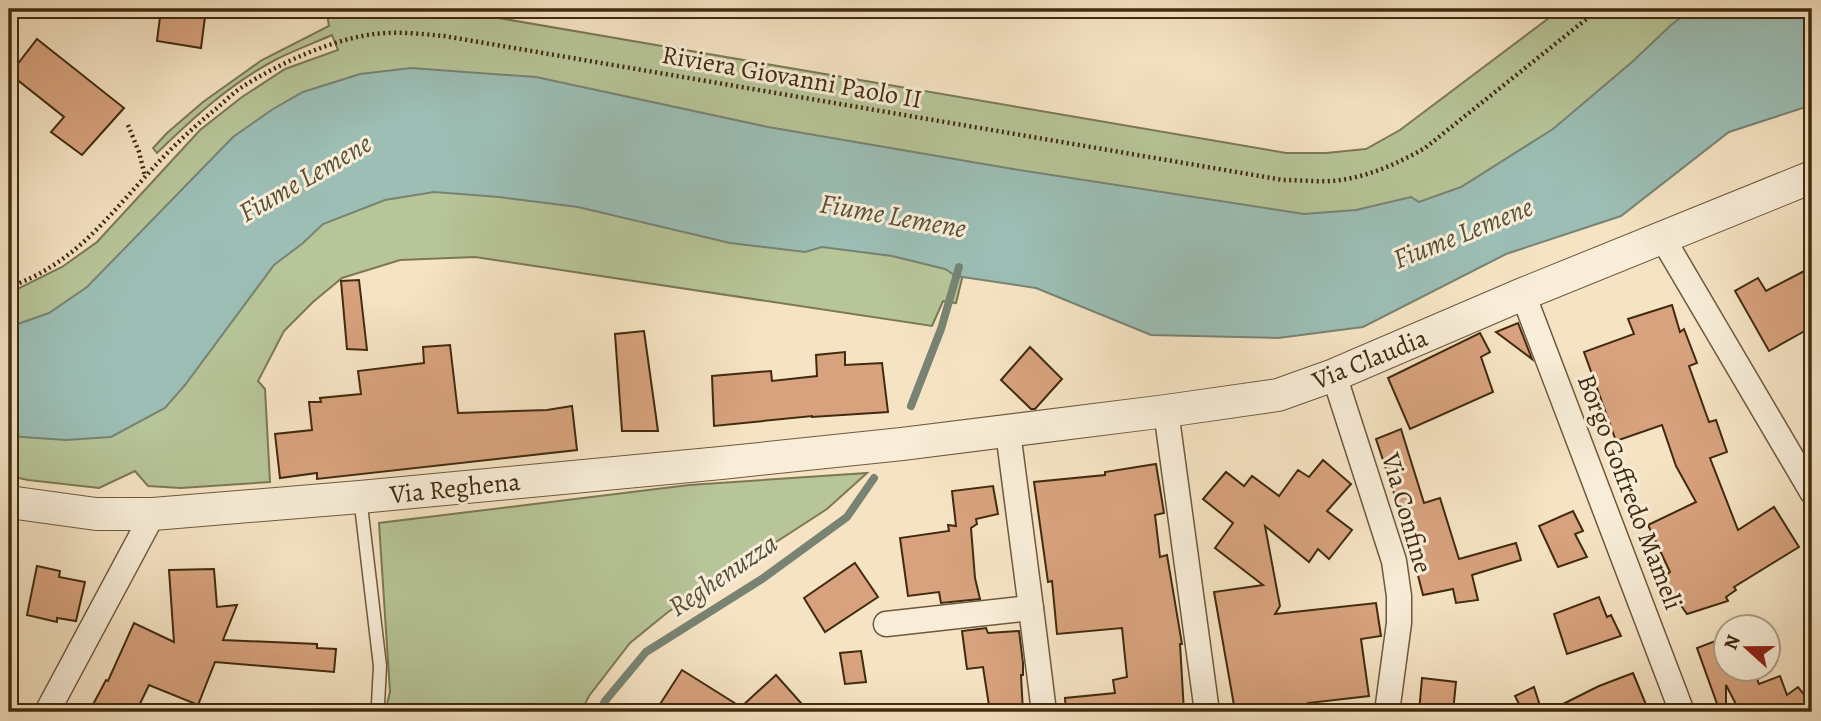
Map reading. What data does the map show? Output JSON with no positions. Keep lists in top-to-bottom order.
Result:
{
  "streets": {
    "street": [
      "Via Claudia",
      "Via Reghena",
      "Borgo Goffredo Mameli",
      "Via Confine"
    ],
    "path": ["Riviera Giovanni Paolo II"]
  },
  "crossings": [
    ["Via Claudia", "Via Reghena"],
    ["Via Claudia", "Borgo Goffredo Mameli"],
    ["Via Claudia", "Via Confine"]
  ],
  "water": ["Fiume Lemene", "Reghenuzza"],
  "north": "left"
}
